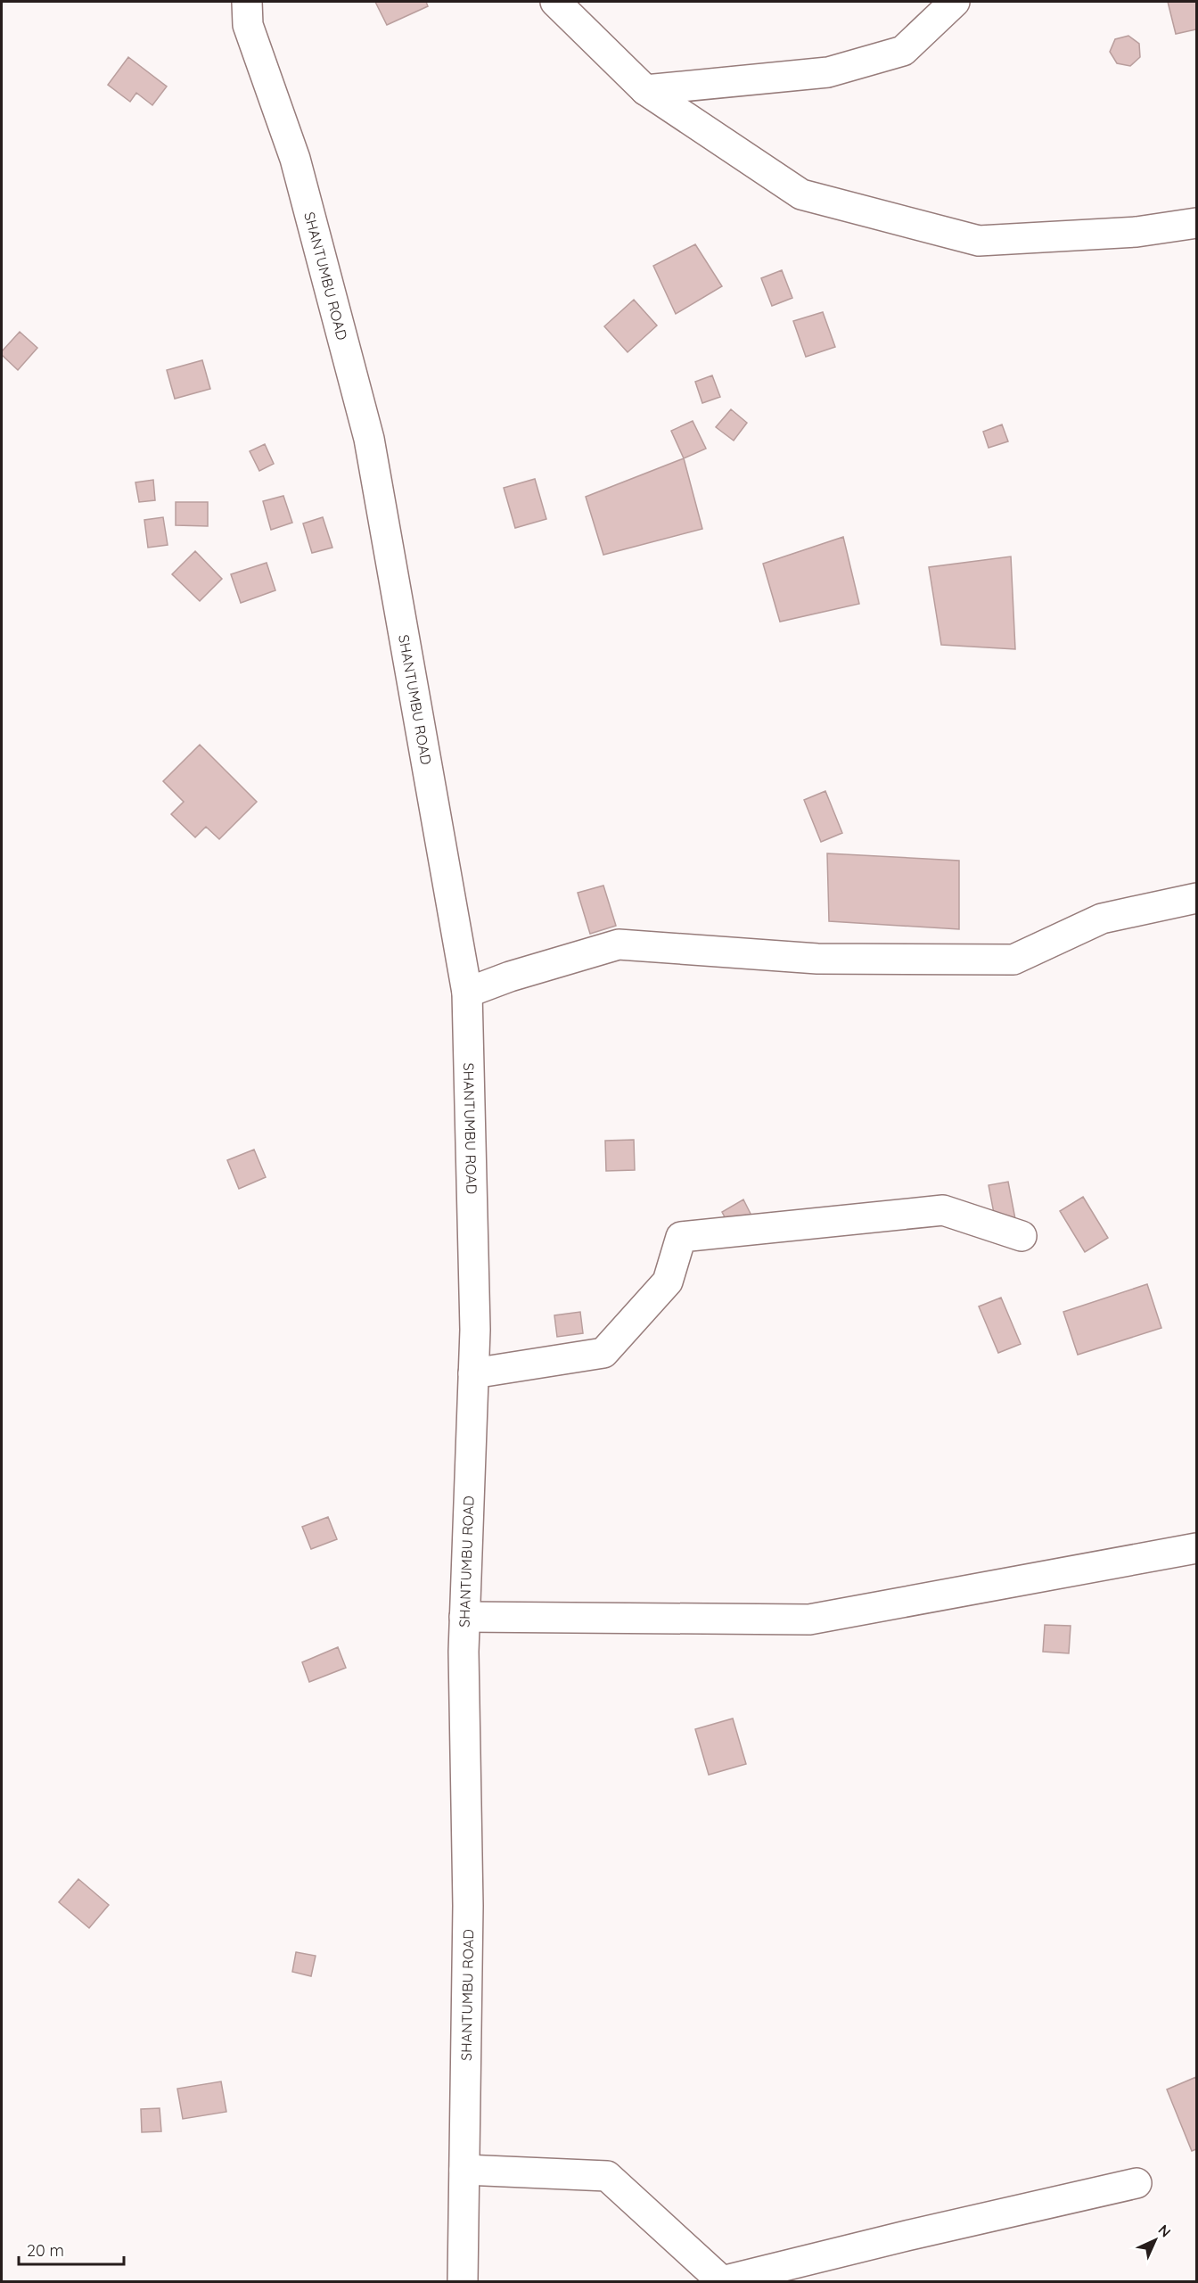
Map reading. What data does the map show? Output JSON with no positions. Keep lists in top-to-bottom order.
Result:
{
  "streets": {
    "street": ["SHANTUMBU ROAD"]
  },
  "scale_bar": "20 m",
  "north": "top right"
}
